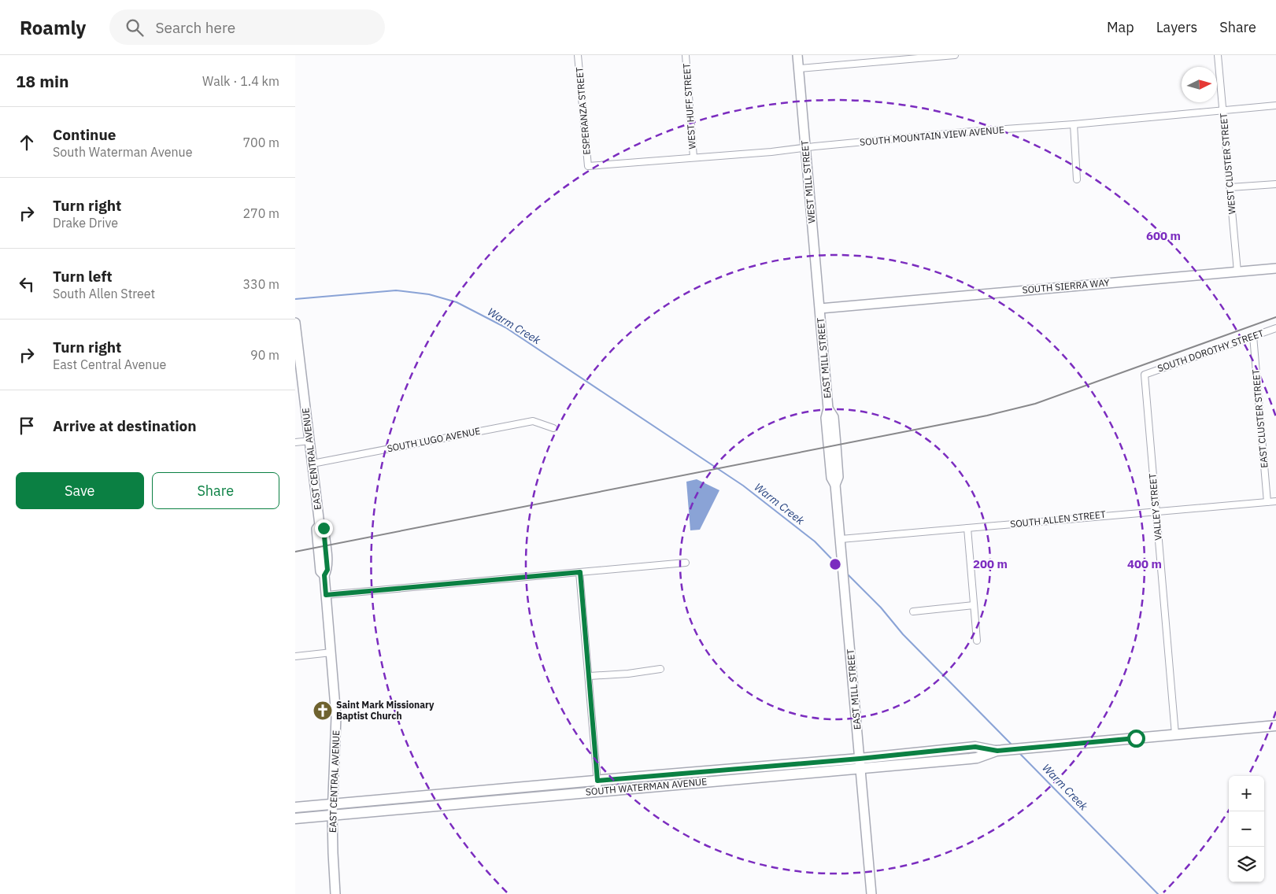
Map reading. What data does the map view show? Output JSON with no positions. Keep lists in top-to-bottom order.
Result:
{
  "streets": {
    "main road": ["SOUTH WATERMAN AVENUE"],
    "street": [
      "WEST HUFF STREET",
      "ESPERANZA STREET",
      "SOUTH MOUNTAIN VIEW AVENUE",
      "WEST CLUSTER STREET",
      "WEST MILL STREET",
      "SOUTH SIERRA WAY",
      "SOUTH DOROTHY STREET",
      "EAST MILL STREET",
      "EAST CLUSTER STREET",
      "SOUTH LUGO AVENUE",
      "EAST CENTRAL AVENUE",
      "VALLEY STREET",
      "SOUTH ALLEN STREET"
    ]
  },
  "crossings": [
    ["WEST HUFF STREET", "SOUTH MOUNTAIN VIEW AVENUE"],
    ["ESPERANZA STREET", "SOUTH MOUNTAIN VIEW AVENUE"],
    ["SOUTH MOUNTAIN VIEW AVENUE", "WEST CLUSTER STREET"],
    ["SOUTH MOUNTAIN VIEW AVENUE", "WEST MILL STREET"],
    ["WEST CLUSTER STREET", "SOUTH SIERRA WAY"],
    ["WEST MILL STREET", "SOUTH SIERRA WAY"],
    ["WEST MILL STREET", "EAST MILL STREET"],
    ["SOUTH SIERRA WAY", "EAST MILL STREET"],
    ["SOUTH DOROTHY STREET", "EAST CLUSTER STREET"],
    ["SOUTH DOROTHY STREET", "VALLEY STREET"],
    ["EAST MILL STREET", "SOUTH ALLEN STREET"],
    ["EAST MILL STREET", "SOUTH WATERMAN AVENUE"],
    ["EAST CLUSTER STREET", "SOUTH ALLEN STREET"],
    ["SOUTH LUGO AVENUE", "EAST CENTRAL AVENUE"],
    ["EAST CENTRAL AVENUE", "SOUTH WATERMAN AVENUE"],
    ["VALLEY STREET", "SOUTH ALLEN STREET"],
    ["VALLEY STREET", "SOUTH WATERMAN AVENUE"]
  ],
  "water": ["Warm Creek"],
  "places": {
    "church": ["Saint Mark Missionary Baptist Church"]
  },
  "north": "right",
  "page": {
    "header": "Roamly",
    "search": "Search here",
    "nav": ["Map", "Layers", "Share"],
    "heading": ["18 min", "Walk · 1.4 km"],
    "list": [
      ["Continue", "South Waterman Avenue", "700 m"],
      ["Turn right", "Drake Drive", "270 m"],
      ["Turn left", "South Allen Street", "330 m"],
      ["Turn right", "East Central Avenue", "90 m"],
      "Arrive at destination"
    ],
    "buttons": ["Save", "Share"],
    "map_buttons": ["+", "−"]
  },
  "rings": ["600 m", "200 m", "400 m"]
}
